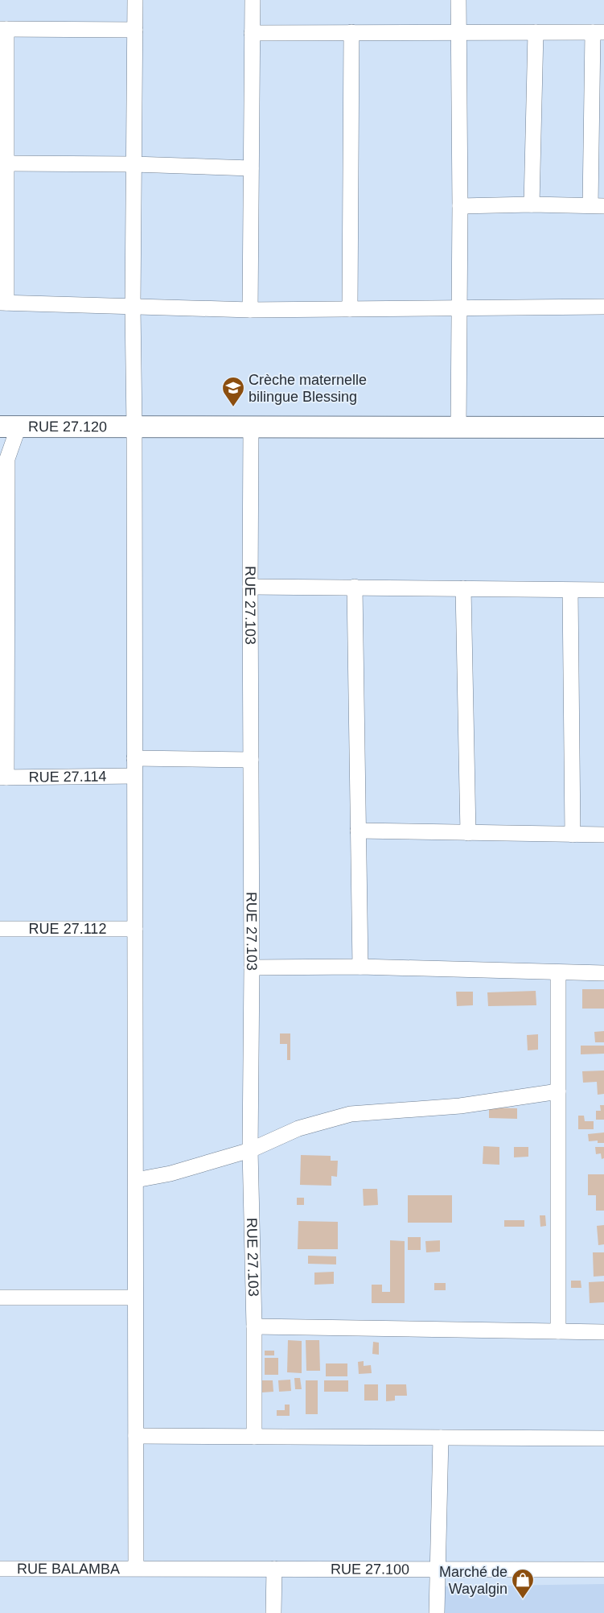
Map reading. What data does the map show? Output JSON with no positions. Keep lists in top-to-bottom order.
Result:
{
  "streets": {
    "street": [
      "RUE 27.120",
      "RUE 27.103",
      "RUE 27.114",
      "RUE 27.112",
      "RUE BALAMBA",
      "RUE 27.100"
    ]
  },
  "crossings": [
    ["RUE 27.120", "RUE 27.103"],
    ["RUE BALAMBA", "RUE 27.100"]
  ],
  "places": {
    "school or university": ["Crèche maternelle bilingue Blessing"],
    "shop": ["Marché de Wayalgin"]
  }
}
